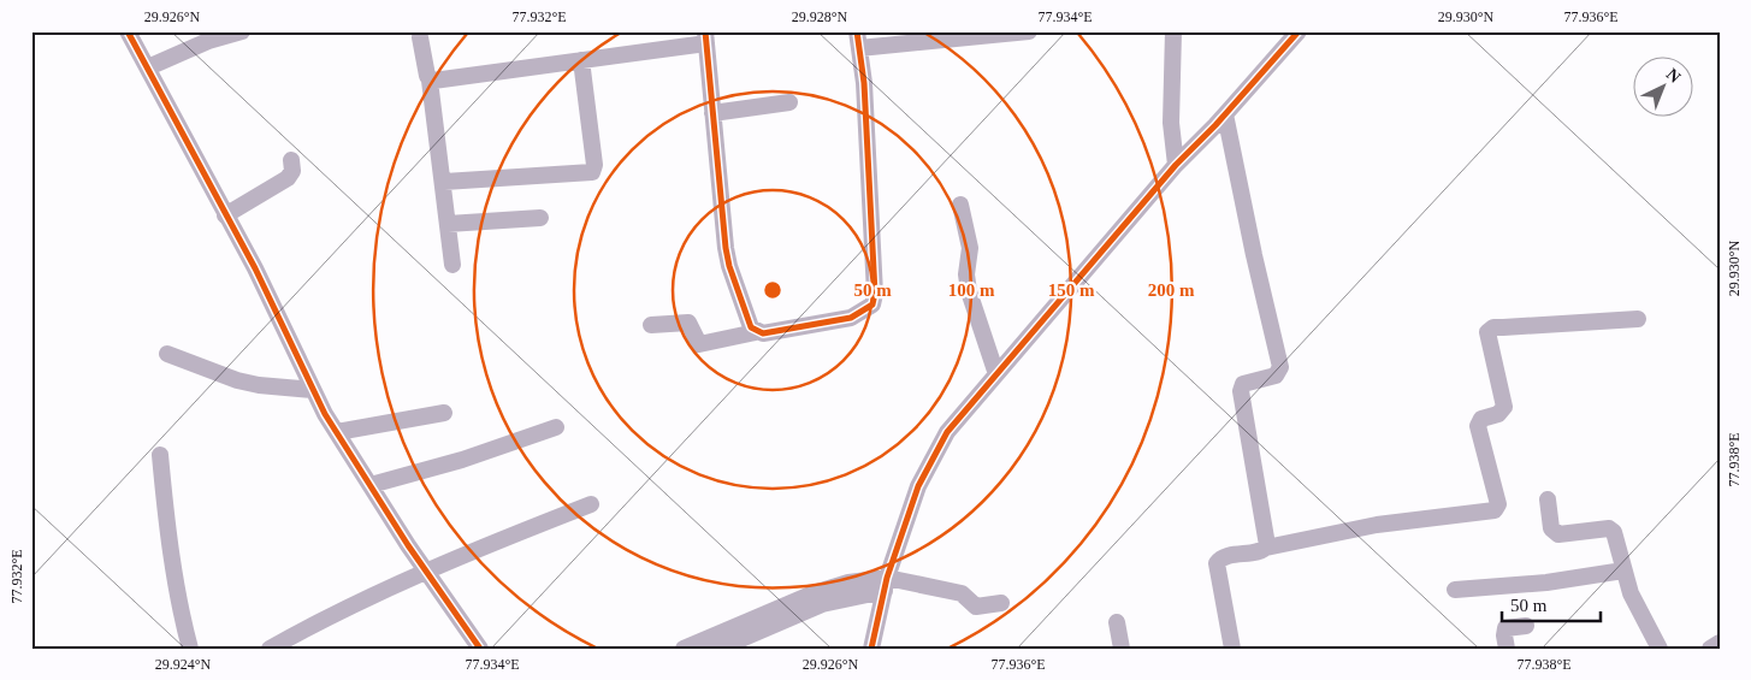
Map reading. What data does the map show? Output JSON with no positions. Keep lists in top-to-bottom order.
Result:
{
  "scale_bar": "50 m",
  "north": "top right",
  "coordinates": [
    "29.926°N",
    "77.932°E",
    "29.928°N",
    "77.934°E",
    "29.930°N",
    "77.936°E",
    "77.938°E",
    "29.924°N"
  ],
  "rings": [
    "50 m",
    "100 m",
    "150 m",
    "200 m"
  ]
}
